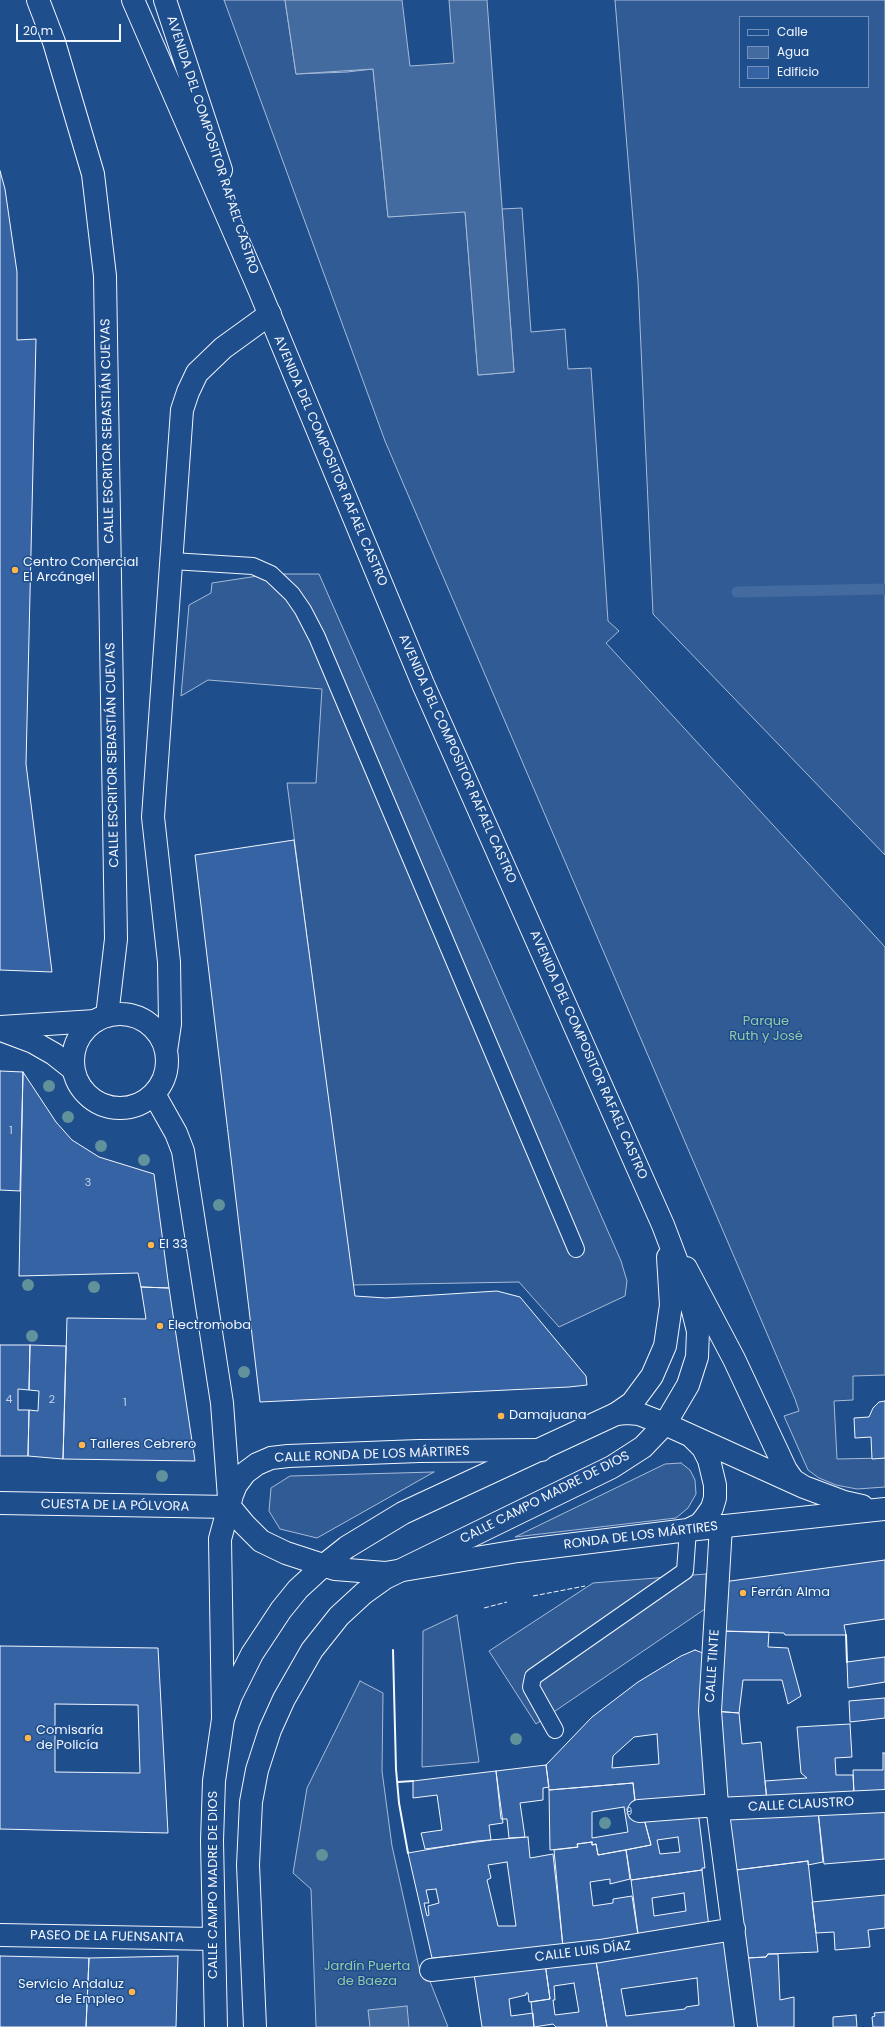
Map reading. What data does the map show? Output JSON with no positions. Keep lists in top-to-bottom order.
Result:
{
  "streets": {
    "street": [
      "AVENIDA DEL COMPOSITOR RAFAEL CASTRO",
      "CALLE ESCRITOR SEBASTIÁN CUEVAS",
      "CALLE RONDA DE LOS MÁRTIRES",
      "CALLE CAMPO MADRE DE DIOS",
      "CUESTA DE LA PÓLVORA",
      "RONDA DE LOS MÁRTIRES",
      "CALLE TINTE",
      "CALLE CLAUSTRO",
      "PASEO DE LA FUENSANTA",
      "CALLE LUIS DÍAZ"
    ]
  },
  "crossings": [
    ["AVENIDA DEL COMPOSITOR RAFAEL CASTRO", "CALLE CAMPO MADRE DE DIOS"],
    ["CALLE RONDA DE LOS MÁRTIRES", "CALLE CAMPO MADRE DE DIOS"],
    ["CALLE RONDA DE LOS MÁRTIRES", "CUESTA DE LA PÓLVORA"],
    ["CALLE CAMPO MADRE DE DIOS", "CUESTA DE LA PÓLVORA"],
    ["CALLE CAMPO MADRE DE DIOS", "RONDA DE LOS MÁRTIRES"],
    ["CALLE CAMPO MADRE DE DIOS", "PASEO DE LA FUENSANTA"],
    ["RONDA DE LOS MÁRTIRES", "CALLE TINTE"],
    ["CALLE TINTE", "CALLE CLAUSTRO"],
    ["CALLE TINTE", "CALLE LUIS DÍAZ"]
  ],
  "parks": ["Parque Ruth y José", "Jardín Puerta de Baeza"],
  "places": [
    "Centro Comercial El Arcángel",
    "El 33",
    "Electromoba",
    "Damajuana",
    "Talleres Cebrero",
    "Ferrán Alma",
    "Comisaría de Policía",
    "Servicio Andaluz de Empleo"
  ],
  "house_numbers": [
    "1",
    "3",
    "4",
    "2",
    "1",
    "9"
  ],
  "legend": ["Calle", "Agua", "Edificio"],
  "scale_bar": "20 m"
}
